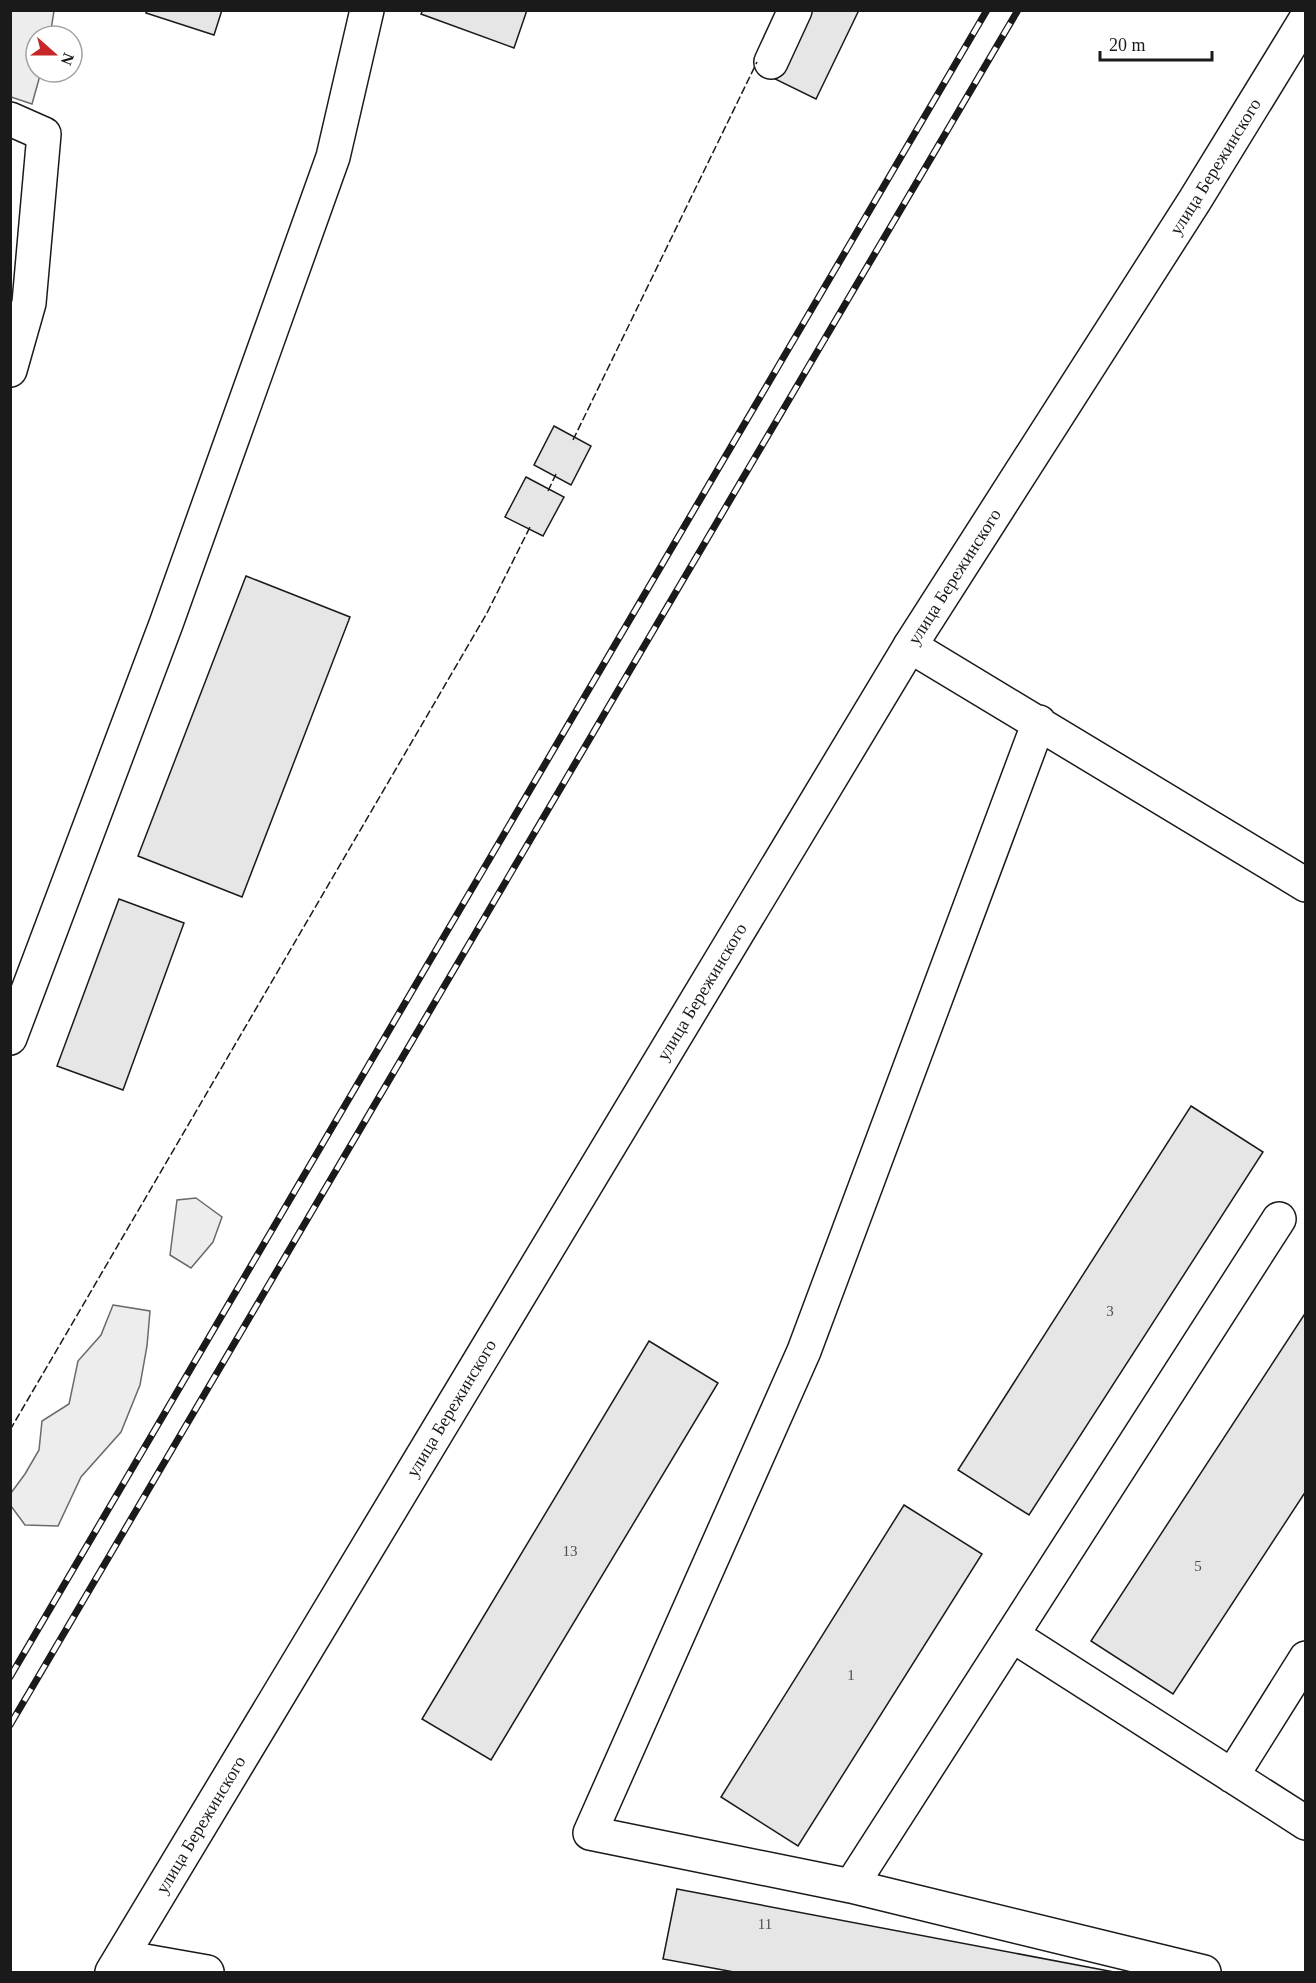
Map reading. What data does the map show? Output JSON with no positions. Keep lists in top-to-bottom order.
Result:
{
  "streets": {
    "main road": ["улица Бережинского"]
  },
  "house_numbers": [
    "3",
    "13",
    "5",
    "1",
    "11"
  ],
  "scale_bar": "20 m",
  "north": "right"
}
